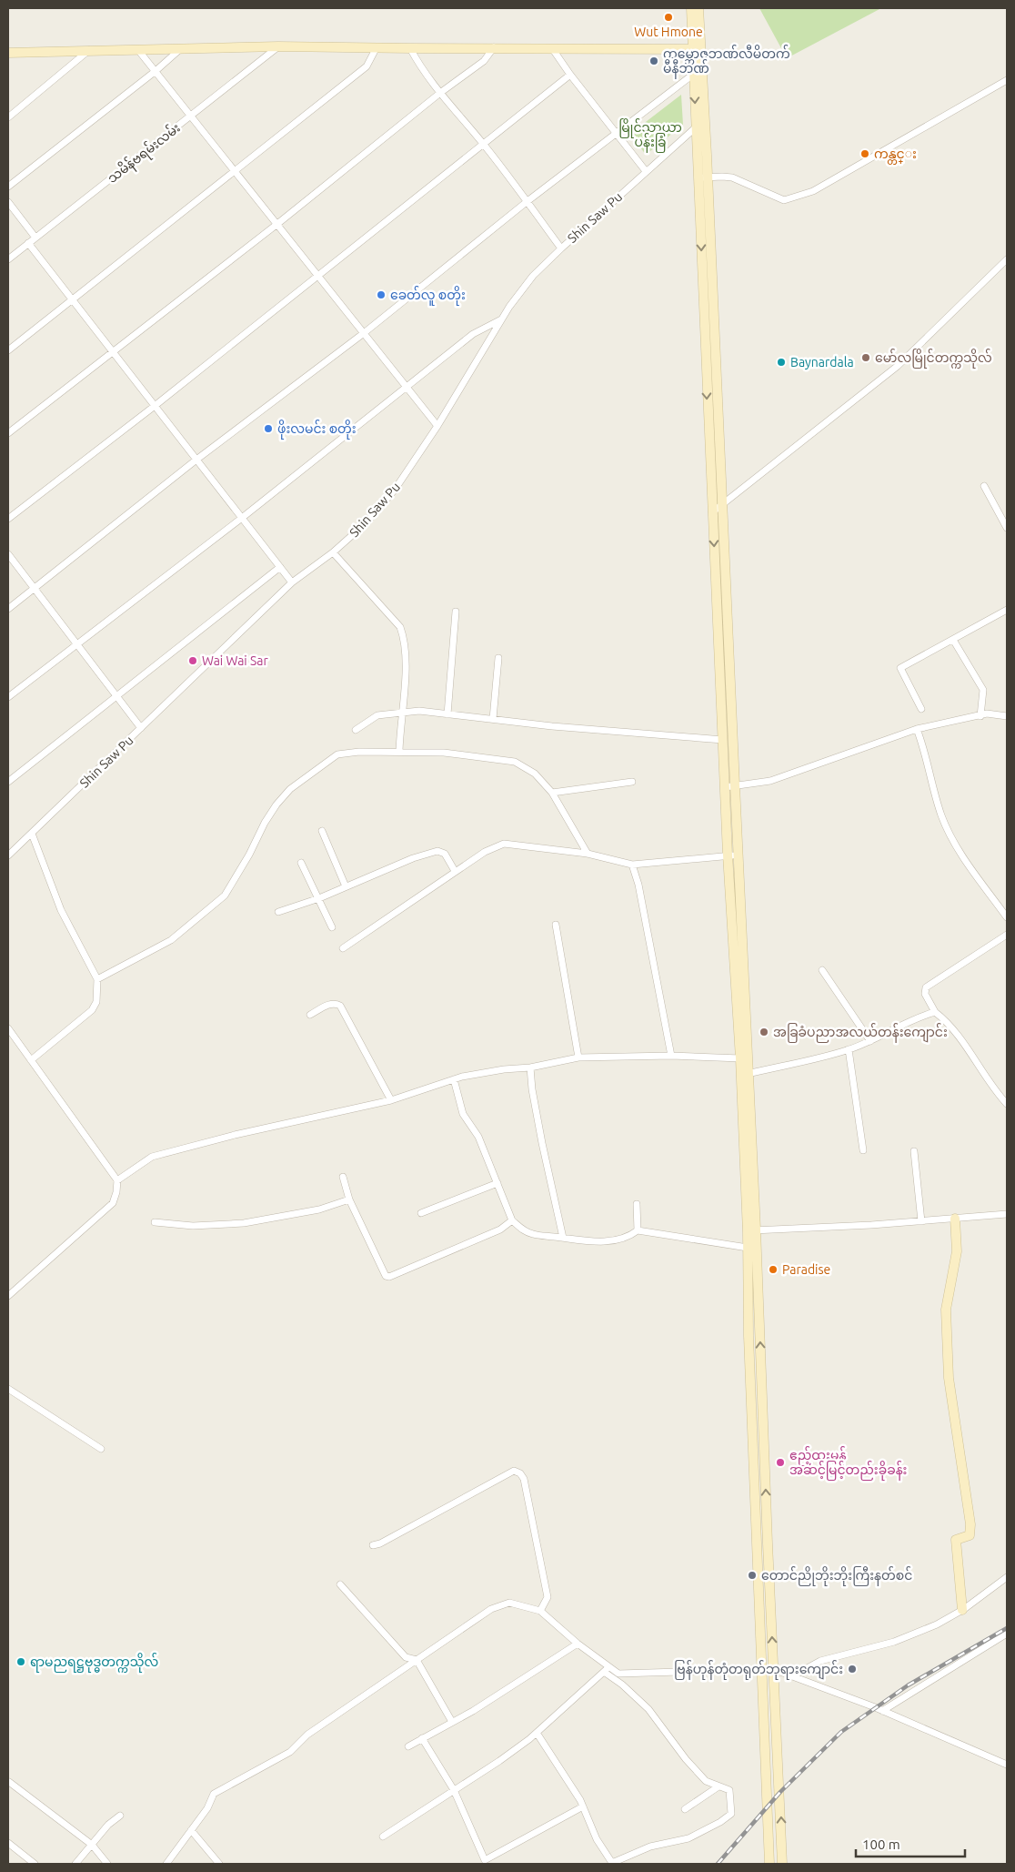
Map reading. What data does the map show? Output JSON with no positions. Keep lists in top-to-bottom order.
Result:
{
  "streets": {
    "street": ["သမိန်ဗရမ်းလမ်း", "Shin Saw Pu"]
  },
  "parks": ["မြိုင်သာယာ ပန်းခြံ"],
  "places": [
    "Wut Hmone",
    "ကမ္ဘောဇဘဏ်လီမိတက် မီနီဘဏ်",
    "ကန္တင္း",
    "ခေတ်လူ စတိုး",
    "မော်လမြိုင်တက္ကသိုလ်",
    "Baynardala",
    "ဖိုးလမင်း စတိုး",
    "Wai Wai Sar",
    "အခြခံပညာအလယ်တန်းကျောင်း",
    "Paradise",
    "ဧည့်ထူးမွန် အဆင့်မြင့်တည်းခိုခန်း",
    "တောင်ညိုဘိုးဘိုးကြီးနတ်စင်",
    "ရာမညရဋ္ဌဗုဒ္ဓတက္ကသိုလ်",
    "ဗြန်ဟုန်တုံတရုတ်ဘုရားကျောင်း"
  ],
  "scale_bar": "100 m"
}
